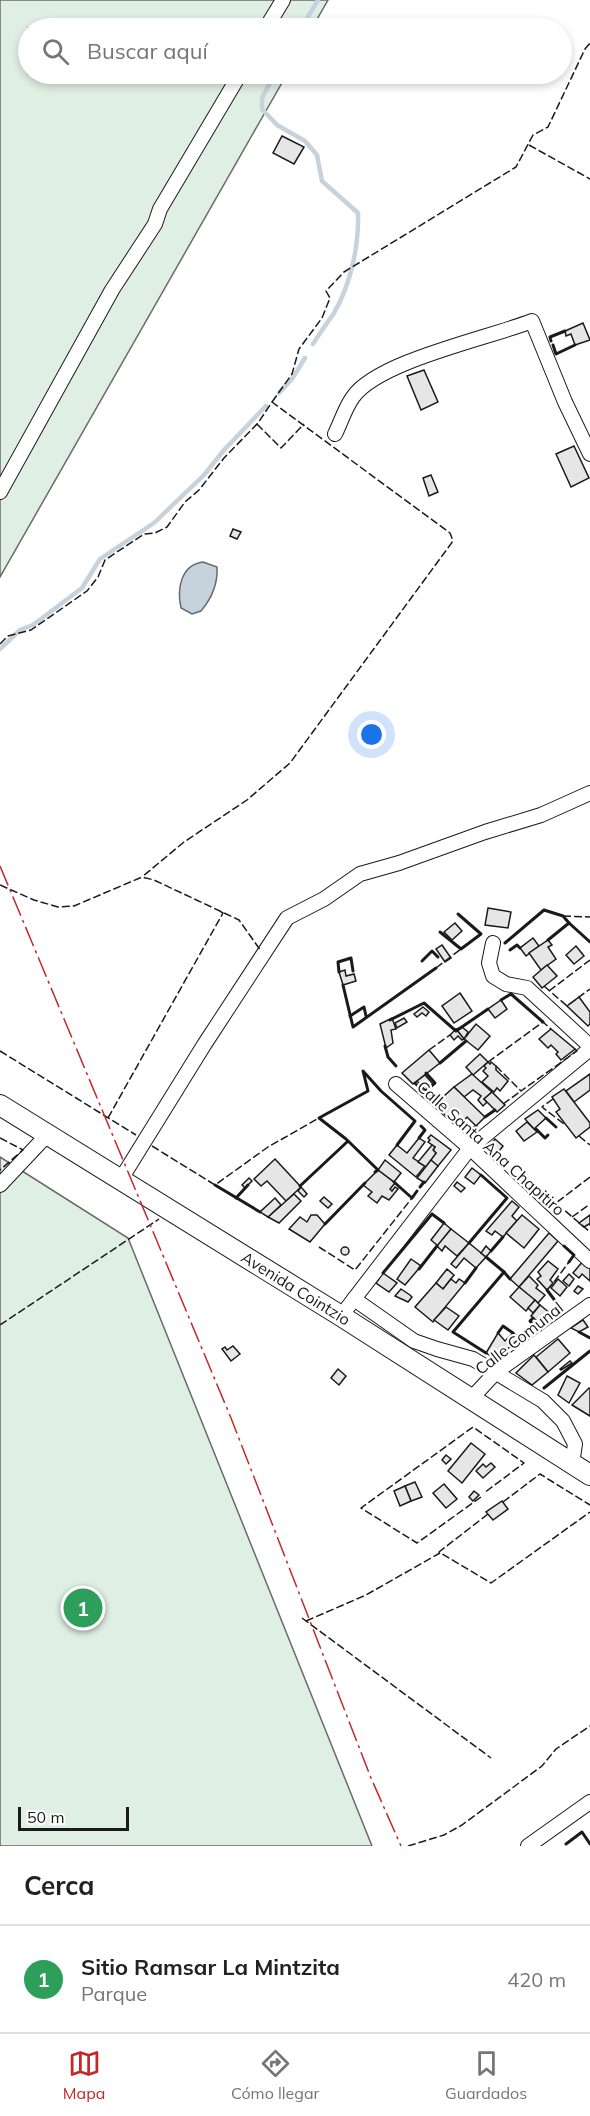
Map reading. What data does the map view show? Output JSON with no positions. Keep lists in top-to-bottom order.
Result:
{
  "streets": {
    "main road": ["Avenida Cointzio"],
    "street": ["Calle Santa Ana Chapitiro", "Calle Comunal"]
  },
  "crossings": [
    ["Avenida Cointzio", "Calle Comunal"]
  ],
  "scale_bar": "50 m",
  "page": {
    "search": "Buscar aquí",
    "pins": "1",
    "scale": "50 m",
    "heading": "Cerca",
    "list": [
      {
        "mark": "1",
        "name": "Sitio Ramsar La Mintzita",
        "note": "Parque",
        "value": "420 m"
      }
    ],
    "nav": ["Mapa", "Cómo llegar", "Guardados"]
  }
}
